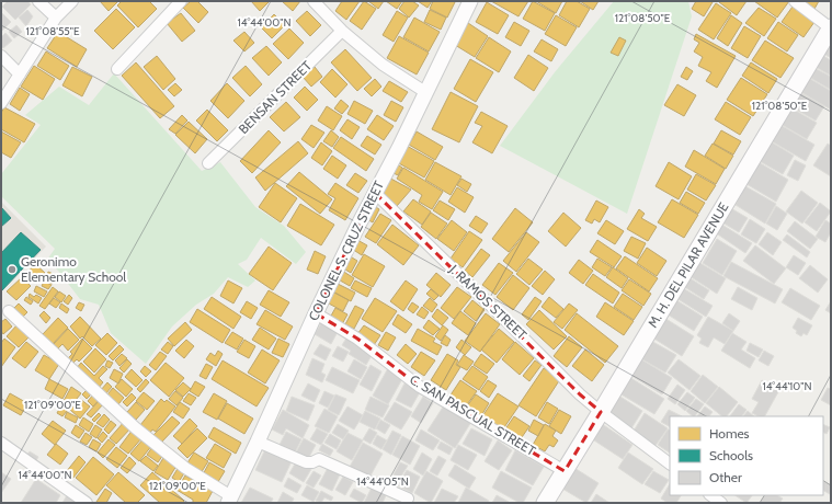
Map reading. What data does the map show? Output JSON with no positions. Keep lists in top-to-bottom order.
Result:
{
  "streets": {
    "main road": ["M. H. DEL PILAR AVENUE"],
    "street": [
      "BENSAN STREET",
      "COLONEL S. CRUZ STREET",
      "J. RAMOS STREET",
      "C. SAN PASCUAL STREET"
    ]
  },
  "crossings": [
    ["COLONEL S. CRUZ STREET", "J. RAMOS STREET"],
    ["COLONEL S. CRUZ STREET", "C. SAN PASCUAL STREET"],
    ["M. H. DEL PILAR AVENUE", "J. RAMOS STREET"],
    ["M. H. DEL PILAR AVENUE", "C. SAN PASCUAL STREET"]
  ],
  "places": ["Geronimo Elementary School"],
  "legend": ["Homes", "Schools", "Other"],
  "coordinates": [
    "121°08'50\"E",
    "14°44'00\"N",
    "121°08'55\"E",
    "14°44'10\"N",
    "121°09'00\"E",
    "14°44'05\"N"
  ]
}
